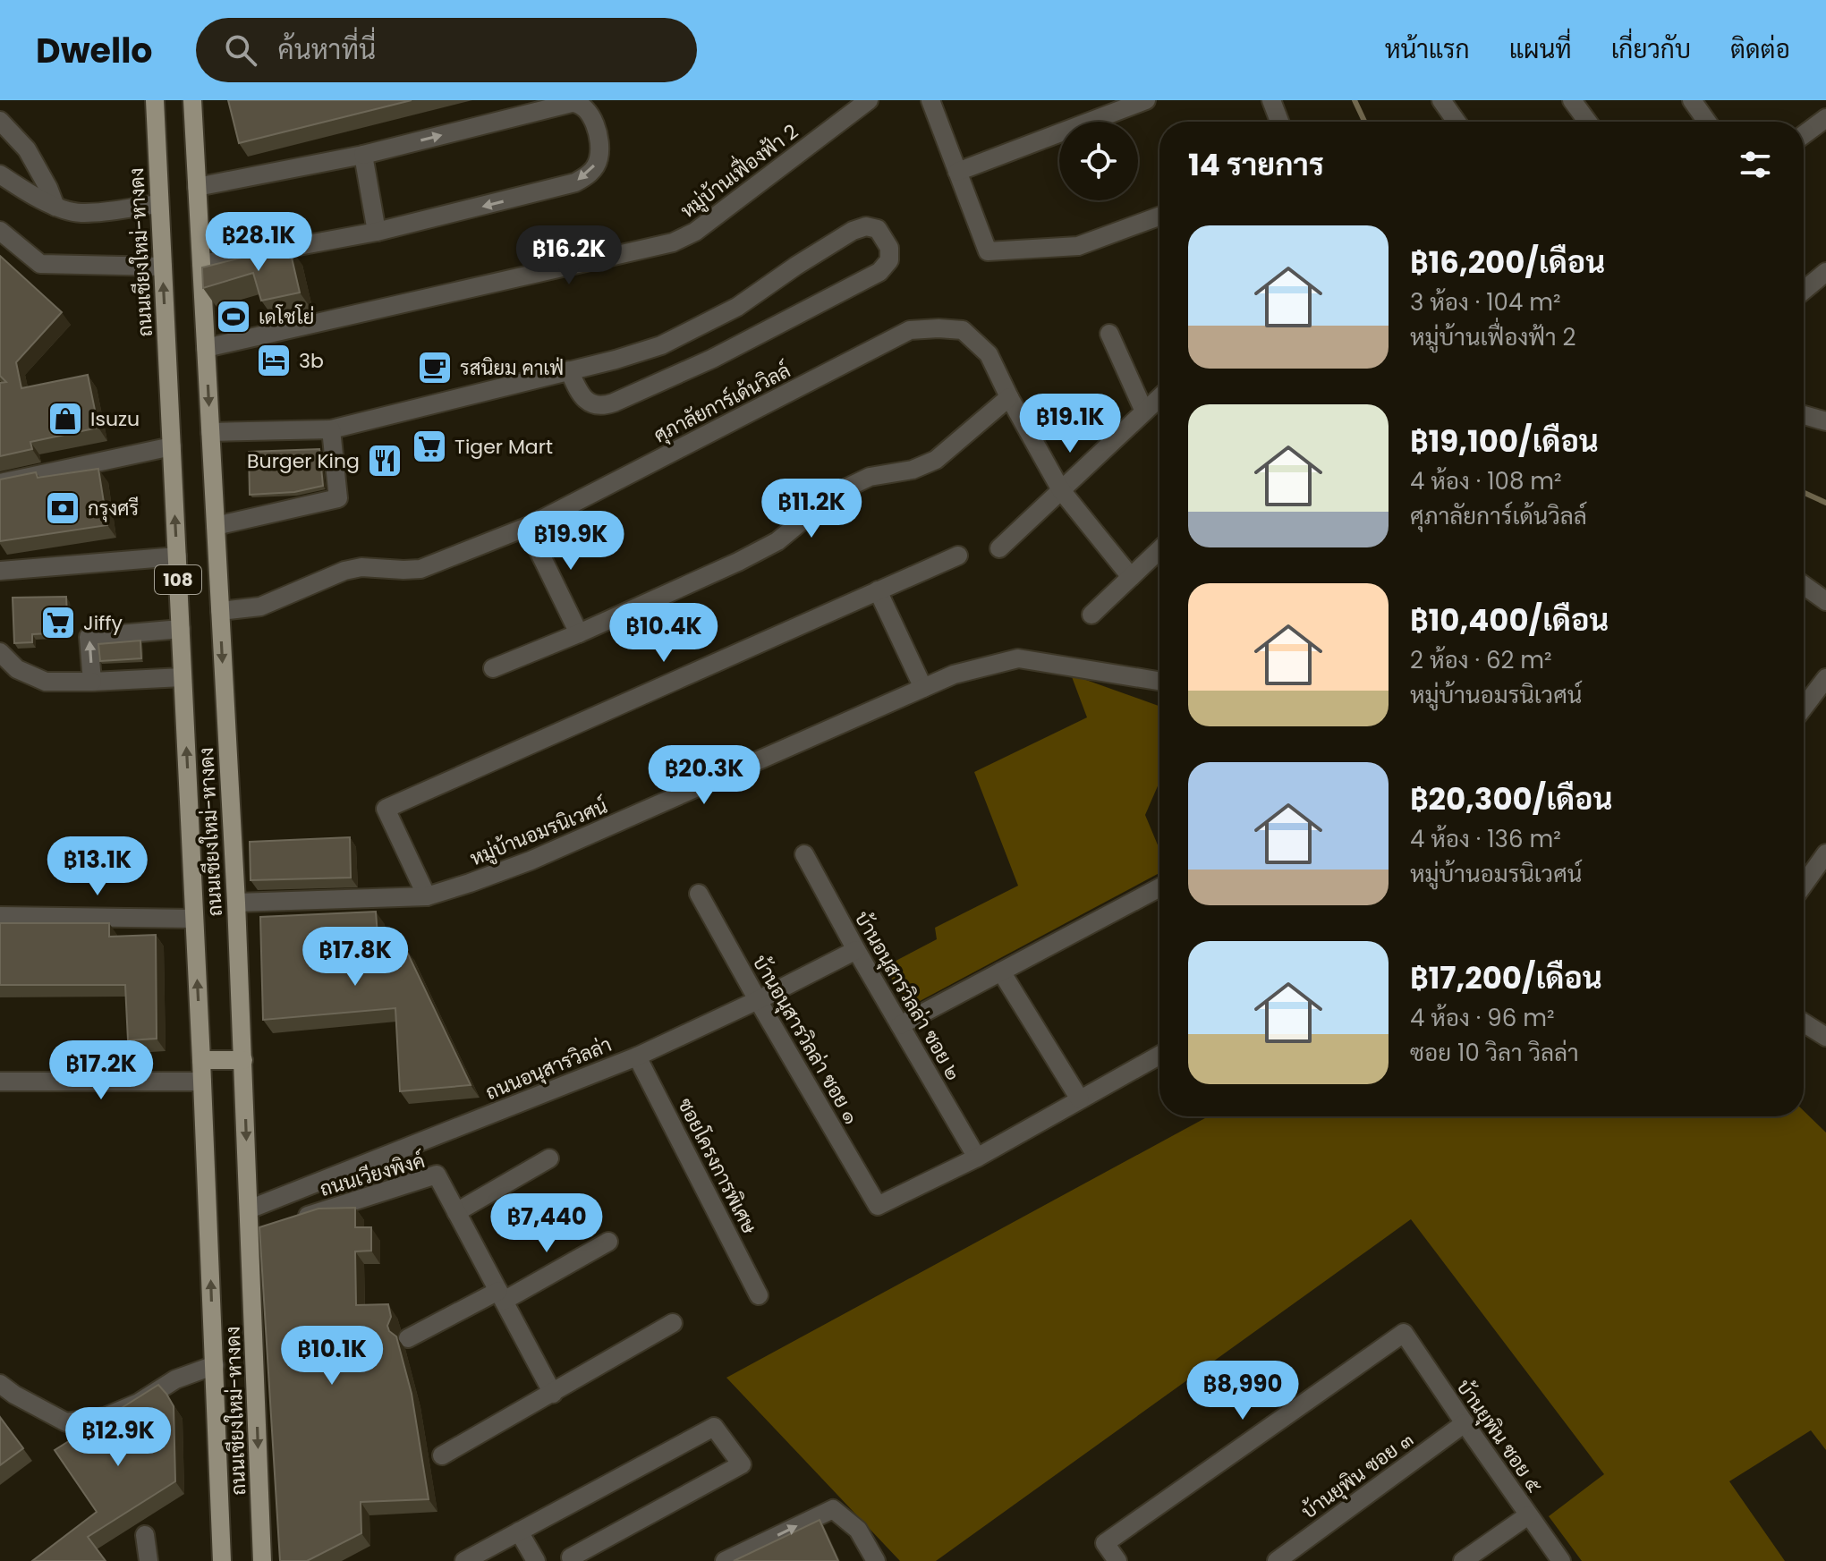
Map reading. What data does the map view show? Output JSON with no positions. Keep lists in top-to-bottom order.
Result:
{
  "streets": {
    "main road": ["ถนนเชียงใหม่-หางดง", "108"],
    "street": [
      "หมู่บ้านเฟื่องฟ้า 2",
      "ศุภาลัยการ์เด้นวิลล์",
      "หมู่บ้านอมรนิเวศน์",
      "บ้านอนุสารวิลล่า ซอย ๒",
      "บ้านอนุสารวิลล่า ซอย ๑",
      "ถนนอนุสารวิลล่า",
      "ซอยโครงการพิเศษ",
      "ถนนเวียงพิงค์",
      "บ้านยุพิน ซอย ๕",
      "บ้านยุพิน ซอย ๓"
    ]
  },
  "crossings": [
    ["หมู่บ้านเฟื่องฟ้า 2", "ถนนเชียงใหม่-หางดง"],
    ["ถนนเชียงใหม่-หางดง", "ศุภาลัยการ์เด้นวิลล์"],
    ["ถนนเชียงใหม่-หางดง", "หมู่บ้านอมรนิเวศน์"],
    ["ถนนเชียงใหม่-หางดง", "ถนนอนุสารวิลล่า"],
    ["บ้านอนุสารวิลล่า ซอย ๒", "บ้านอนุสารวิลล่า ซอย ๑"],
    ["บ้านอนุสารวิลล่า ซอย ๒", "ถนนอนุสารวิลล่า"],
    ["บ้านอนุสารวิลล่า ซอย ๑", "ถนนอนุสารวิลล่า"],
    ["ถนนอนุสารวิลล่า", "ซอยโครงการพิเศษ"],
    ["บ้านยุพิน ซอย ๕", "บ้านยุพิน ซอย ๓"]
  ],
  "places": {
    "sports": ["เดโชโย่"],
    "hotel": ["3b"],
    "cafe": ["รสนิยม คาเฟ่"],
    "shop": ["Isuzu"],
    "supermarket": ["Tiger Mart", "Jiffy"],
    "restaurant": ["Burger King"],
    "bank": ["กรุงศรี"]
  },
  "page": {
    "header": "Dwello",
    "search": "ค้นหาที่นี่",
    "nav": [
      "หน้าแรก",
      "แผนที่",
      "เกี่ยวกับ",
      "ติดต่อ"
    ],
    "heading": "14 รายการ",
    "list": [
      {
        "name": "฿16,200/เดือน",
        "note": "3 ห้อง · 104 m² · หมู่บ้านเฟื่องฟ้า 2"
      },
      {
        "name": "฿19,100/เดือน",
        "note": "4 ห้อง · 108 m² · ศุภาลัยการ์เด้นวิลล์"
      },
      {
        "name": "฿10,400/เดือน",
        "note": "2 ห้อง · 62 m² · หมู่บ้านอมรนิเวศน์"
      },
      {
        "name": "฿20,300/เดือน",
        "note": "4 ห้อง · 136 m² · หมู่บ้านอมรนิเวศน์"
      },
      {
        "name": "฿17,200/เดือน",
        "note": "4 ห้อง · 96 m² · ซอย 10 วิลา วิลล่า"
      }
    ],
    "price": [
      "฿28.1K",
      "฿16.2K",
      "฿19.1K",
      "฿11.2K",
      "฿19.9K",
      "฿10.4K",
      "฿20.3K",
      "฿13.1K",
      "฿17.8K",
      "฿17.2K",
      "฿7,440",
      "฿10.1K",
      "฿8,990",
      "฿12.9K"
    ]
  }
}
